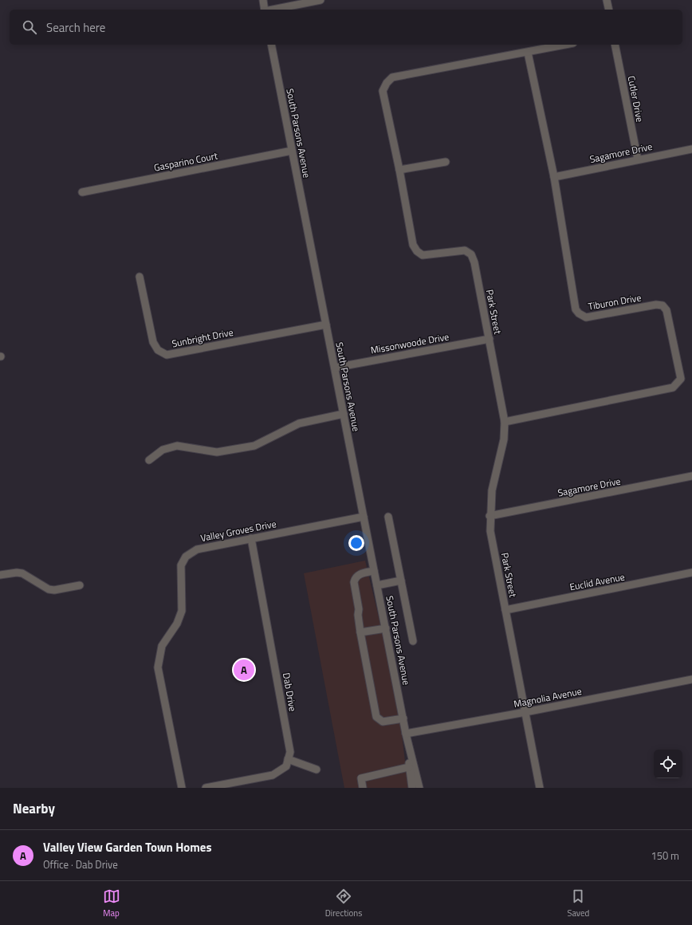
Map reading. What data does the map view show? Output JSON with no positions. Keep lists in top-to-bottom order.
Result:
{
  "streets": {
    "street": [
      "Cutler Drive",
      "South Parsons Avenue",
      "Sagamore Drive",
      "Gasparino Court",
      "Tiburon Drive",
      "Park Street",
      "Sunbright Drive",
      "Missonwoode Drive",
      "Valley Groves Drive",
      "Euclid Avenue",
      "Dab Drive",
      "Magnolia Avenue"
    ]
  },
  "crossings": [
    ["Cutler Drive", "Sagamore Drive"],
    ["South Parsons Avenue", "Gasparino Court"],
    ["South Parsons Avenue", "Sunbright Drive"],
    ["South Parsons Avenue", "Missonwoode Drive"],
    ["South Parsons Avenue", "Valley Groves Drive"],
    ["South Parsons Avenue", "Magnolia Avenue"],
    ["Sagamore Drive", "Tiburon Drive"],
    ["Sagamore Drive", "Park Street"],
    ["Tiburon Drive", "Park Street"],
    ["Park Street", "Missonwoode Drive"],
    ["Park Street", "Euclid Avenue"],
    ["Park Street", "Magnolia Avenue"],
    ["Valley Groves Drive", "Dab Drive"]
  ],
  "page": {
    "search": "Search here",
    "pins": "A",
    "heading": "Nearby",
    "list": [
      {
        "mark": "A",
        "name": "Valley View Garden Town Homes",
        "note": "Office · Dab Drive",
        "value": "150 m"
      }
    ],
    "nav": ["Map", "Directions", "Saved"]
  }
}
